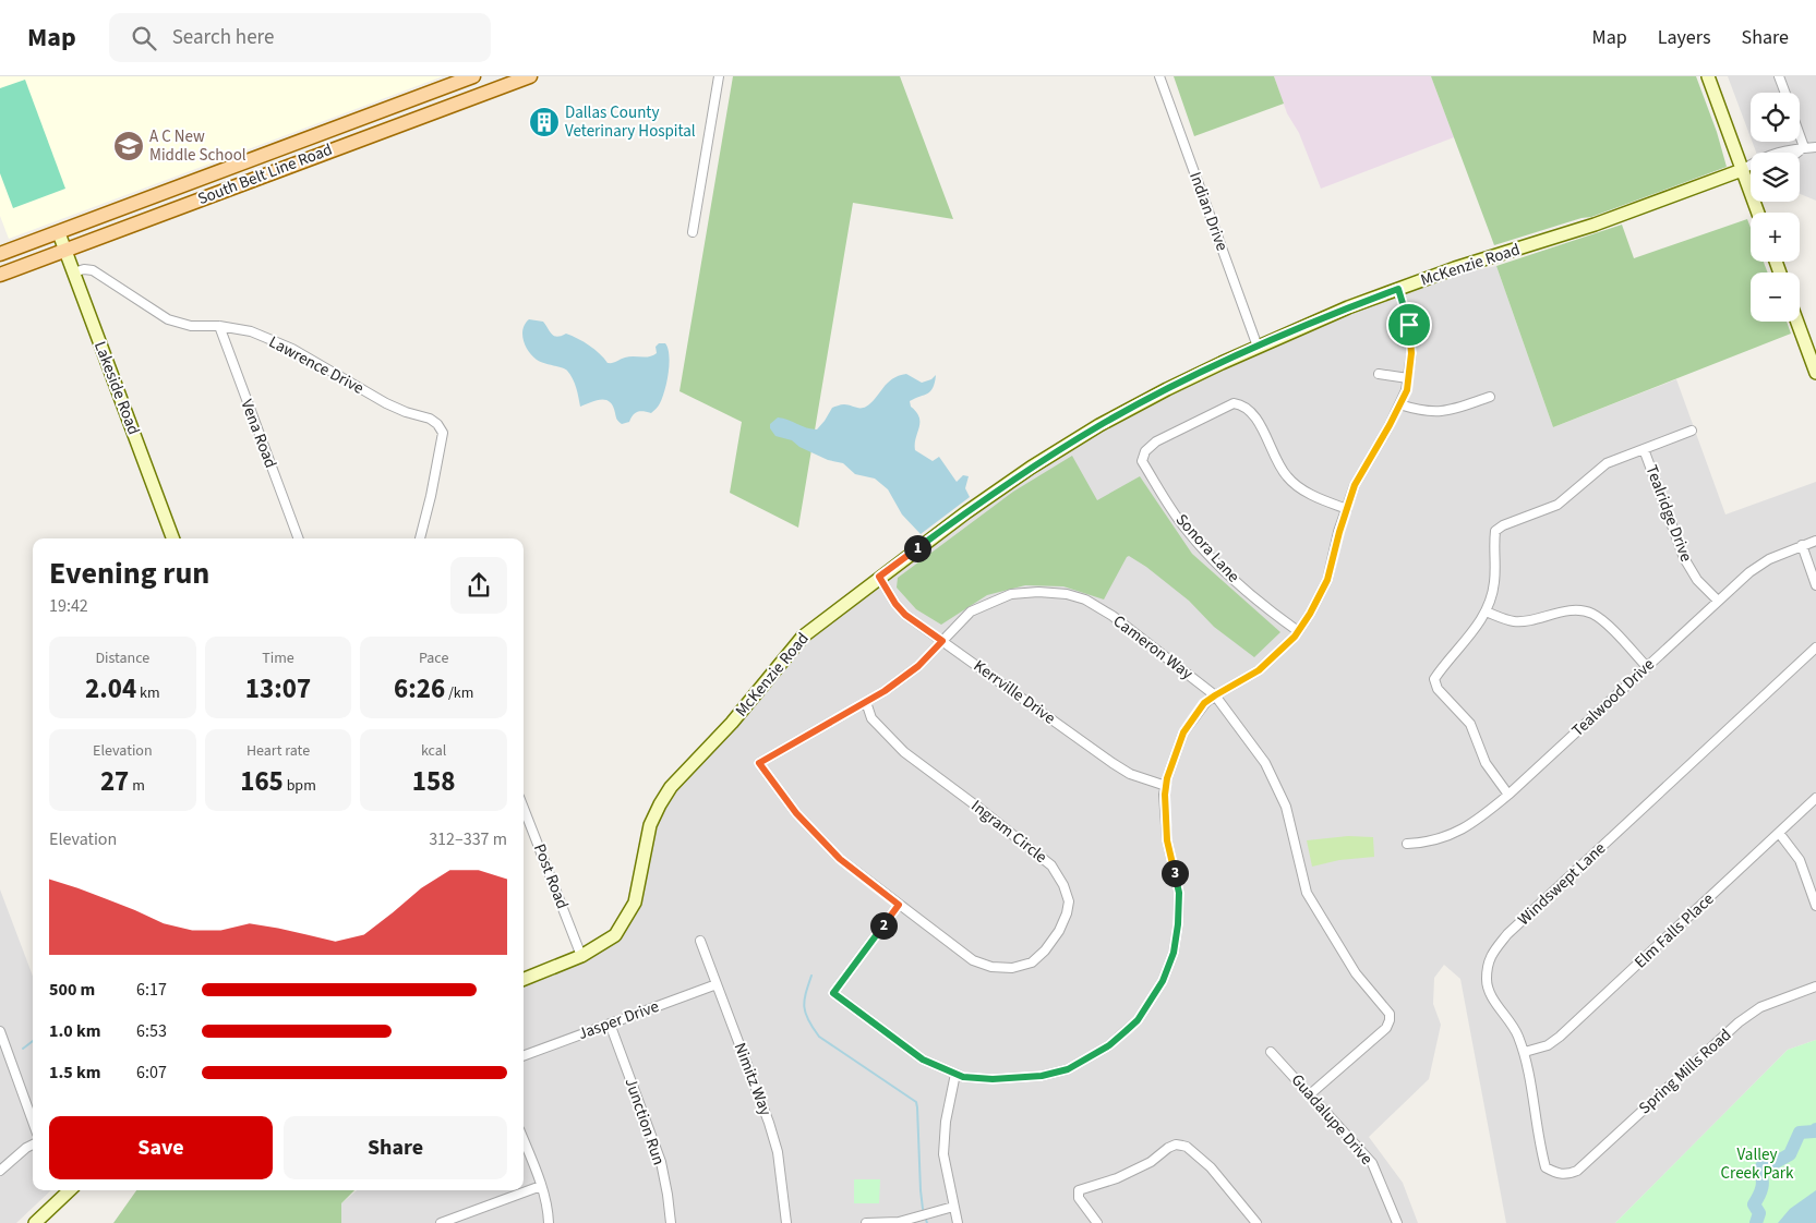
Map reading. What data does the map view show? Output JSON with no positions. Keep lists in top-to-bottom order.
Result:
{
  "streets": {
    "main road": ["South Belt Line Road"],
    "street": [
      "Indian Drive",
      "McKenzie Road",
      "Lawrence Drive",
      "Lakeside Road",
      "Vena Road",
      "Tealridge Drive",
      "Sonora Lane",
      "Cameron Way",
      "Kerrville Drive",
      "Tealwood Drive",
      "Ingram Circle",
      "Post Road",
      "Windswept Lane",
      "Elm Falls Place",
      "Jasper Drive",
      "Spring Mills Road",
      "Nimitz Way",
      "Guadalupe Drive",
      "Junction Run"
    ]
  },
  "crossings": [
    ["South Belt Line Road", "Lakeside Road"],
    ["Indian Drive", "McKenzie Road"],
    ["McKenzie Road", "Kerrville Drive"],
    ["McKenzie Road", "Post Road"],
    ["Lawrence Drive", "Lakeside Road"],
    ["Lawrence Drive", "Vena Road"],
    ["Tealridge Drive", "Tealwood Drive"],
    ["Cameron Way", "Kerrville Drive"],
    ["Cameron Way", "Ingram Circle"],
    ["Cameron Way", "Guadalupe Drive"],
    ["Windswept Lane", "Elm Falls Place"],
    ["Windswept Lane", "Spring Mills Road"],
    ["Jasper Drive", "Nimitz Way"],
    ["Jasper Drive", "Junction Run"]
  ],
  "parks": ["Valley Creek Park"],
  "places": {
    "building": ["Dallas County Veterinary Hospital"],
    "school or university": ["A C New Middle School"]
  },
  "page": {
    "header": "Map",
    "search": "Search here",
    "nav": ["Map", "Layers", "Share"],
    "map_buttons": ["+", "−"],
    "pins": ["1", "3", "2"],
    "heading": ["Evening run", "19:42"],
    "stats": [
      ["Distance", "2.04 km"],
      ["Time", "13:07"],
      ["Pace", "6:26 /km"],
      ["Elevation", "27 m"],
      ["Heart rate", "165 bpm"],
      ["kcal", "158"]
    ],
    "chart": ["Elevation", "312–337 m"],
    "list": [
      {
        "name": "500 m",
        "note": "6:17"
      },
      {
        "name": "1.0 km",
        "note": "6:53"
      },
      {
        "name": "1.5 km",
        "note": "6:07"
      }
    ],
    "buttons": ["Save", "Share"]
  }
}
